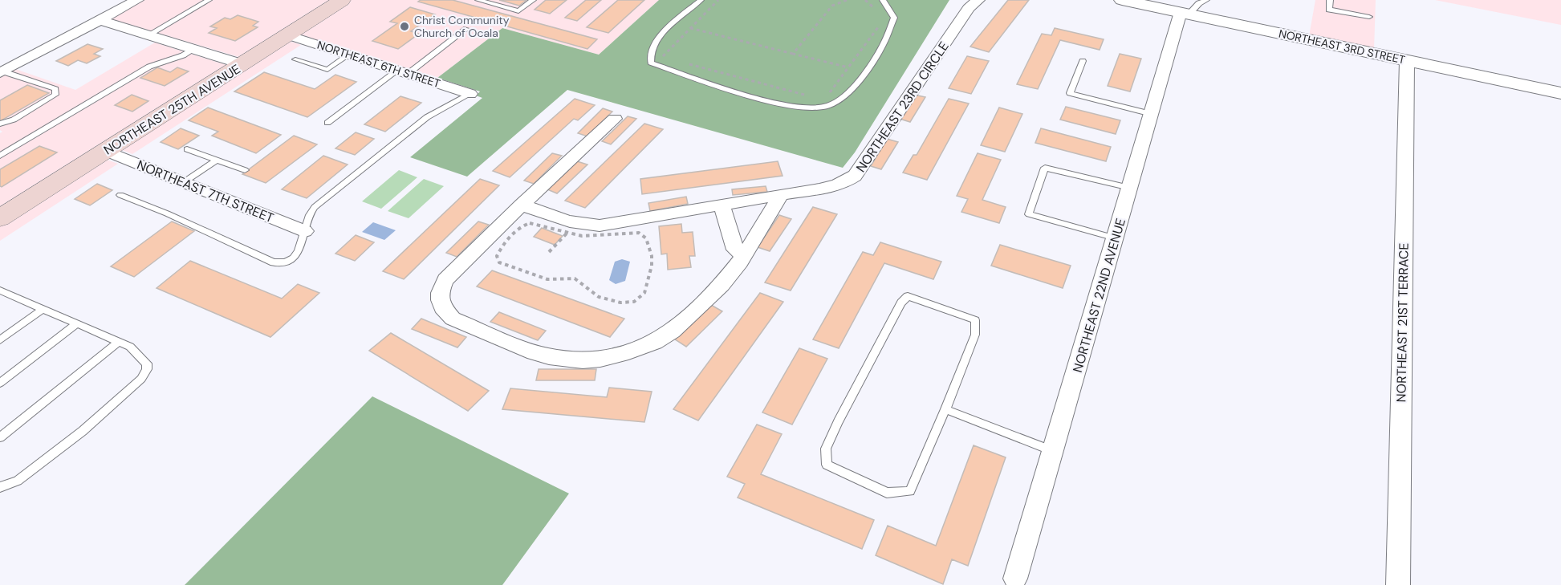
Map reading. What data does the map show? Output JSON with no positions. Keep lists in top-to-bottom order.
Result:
{
  "streets": {
    "main road": ["NORTHEAST 25TH AVENUE"],
    "street": [
      "NORTHEAST 3RD STREET",
      "NORTHEAST 6TH STREET",
      "NORTHEAST 23RD CIRCLE",
      "NORTHEAST 7TH STREET",
      "NORTHEAST 22ND AVENUE",
      "NORTHEAST 21ST TERRACE"
    ]
  },
  "crossings": [
    ["NORTHEAST 3RD STREET", "NORTHEAST 22ND AVENUE"],
    ["NORTHEAST 3RD STREET", "NORTHEAST 21ST TERRACE"],
    ["NORTHEAST 6TH STREET", "NORTHEAST 25TH AVENUE"],
    ["NORTHEAST 25TH AVENUE", "NORTHEAST 7TH STREET"]
  ],
  "places": ["Christ Community Church of Ocala"]
}
